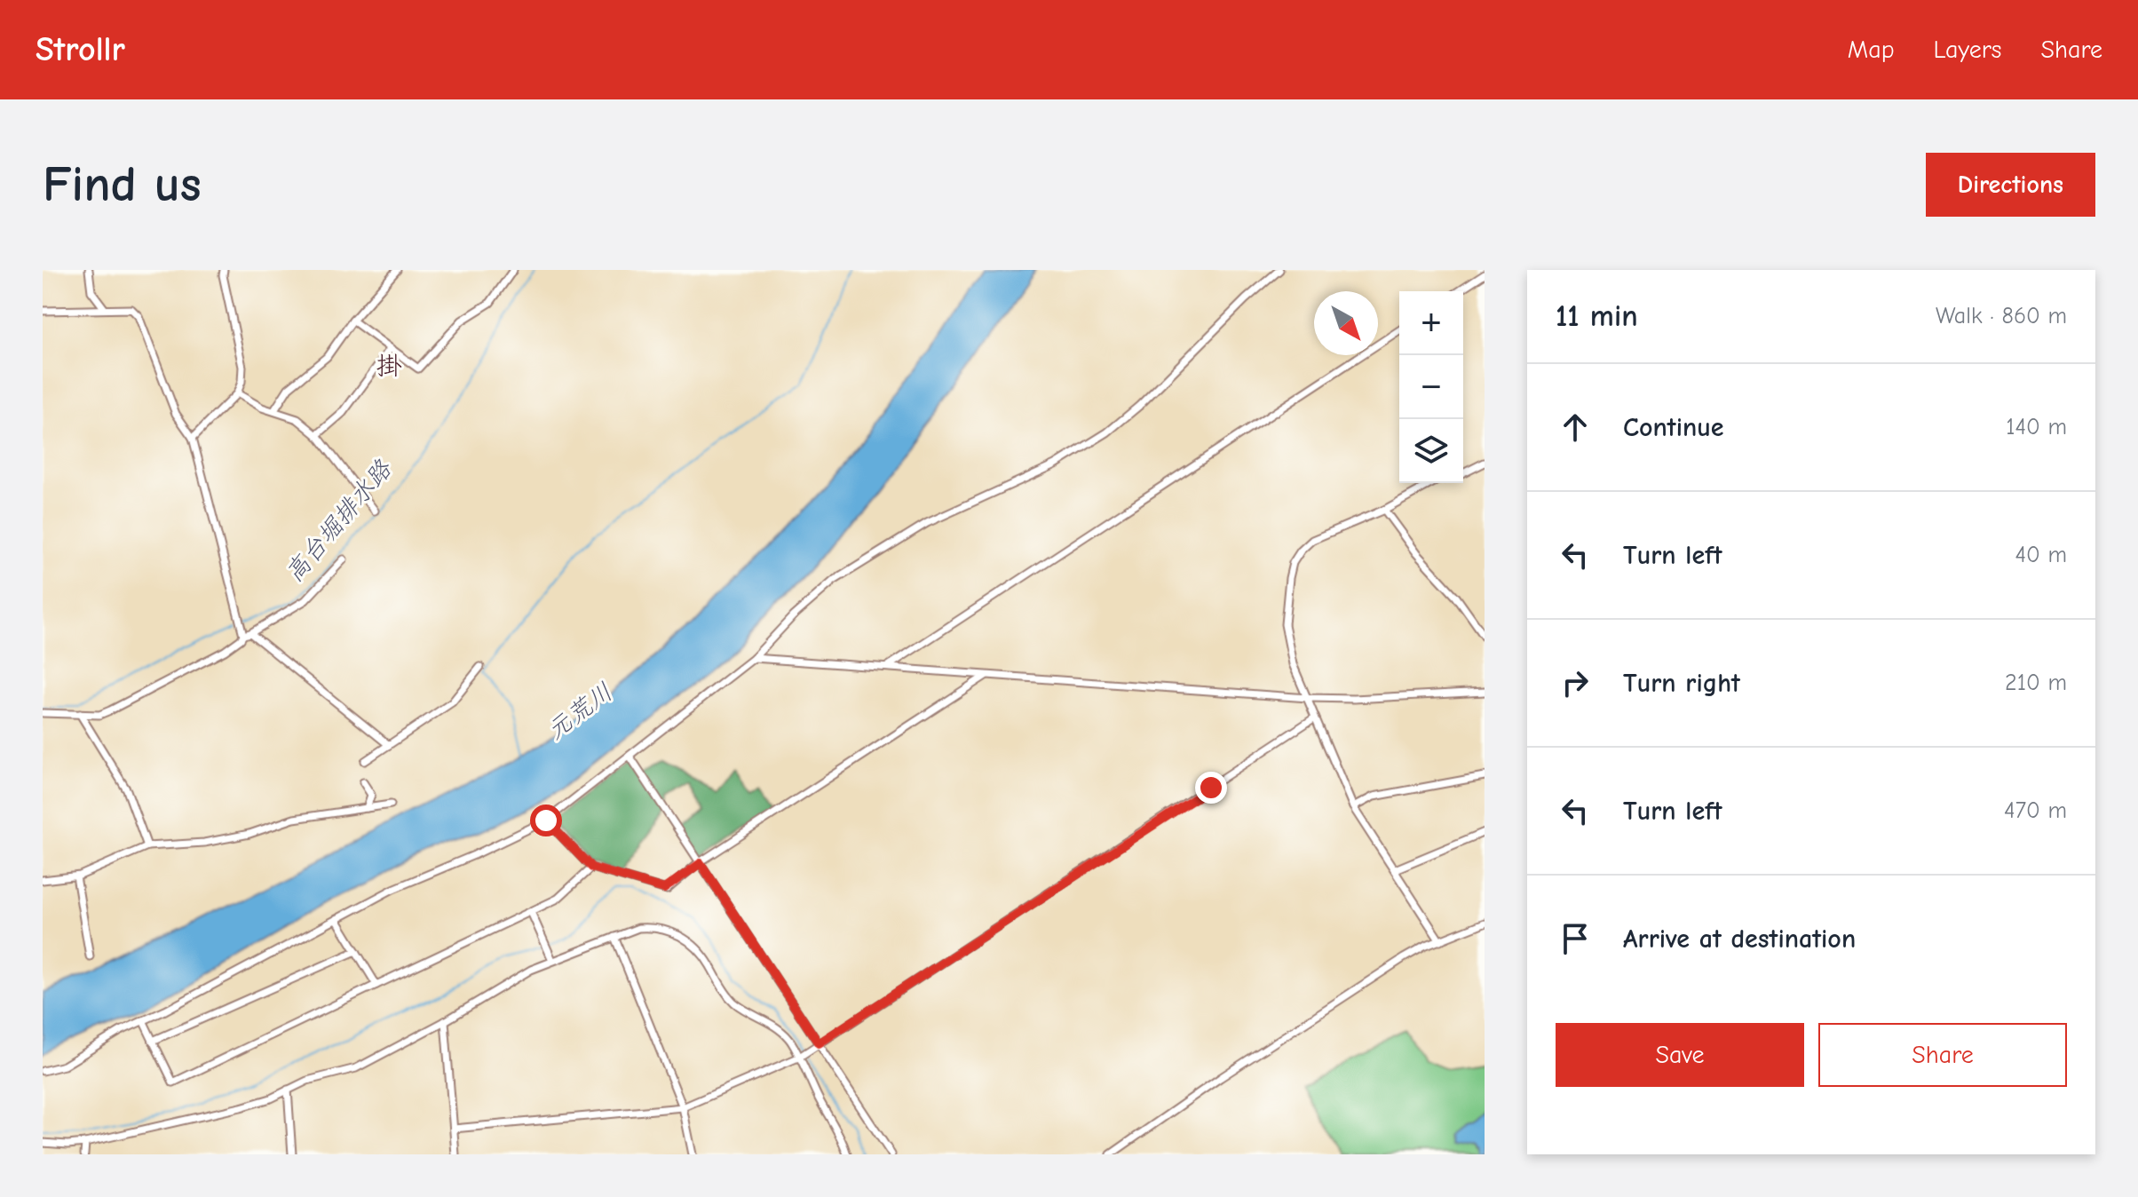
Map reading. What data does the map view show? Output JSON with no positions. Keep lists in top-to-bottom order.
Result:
{
  "districts": ["掛"],
  "water": ["高台堀排水路", "元荒川"],
  "north": "bottom right",
  "page": {
    "header": "Strollr",
    "nav": ["Map", "Layers", "Share"],
    "buttons": [
      "Directions",
      ["Save", "Share"]
    ],
    "title": "Find us",
    "heading": ["11 min", "Walk · 860 m"],
    "map_buttons": ["+", "−"],
    "list": [
      ["Continue", "140 m"],
      ["Turn left", "40 m"],
      ["Turn right", "210 m"],
      ["Turn left", "470 m"],
      "Arrive at destination"
    ]
  }
}
